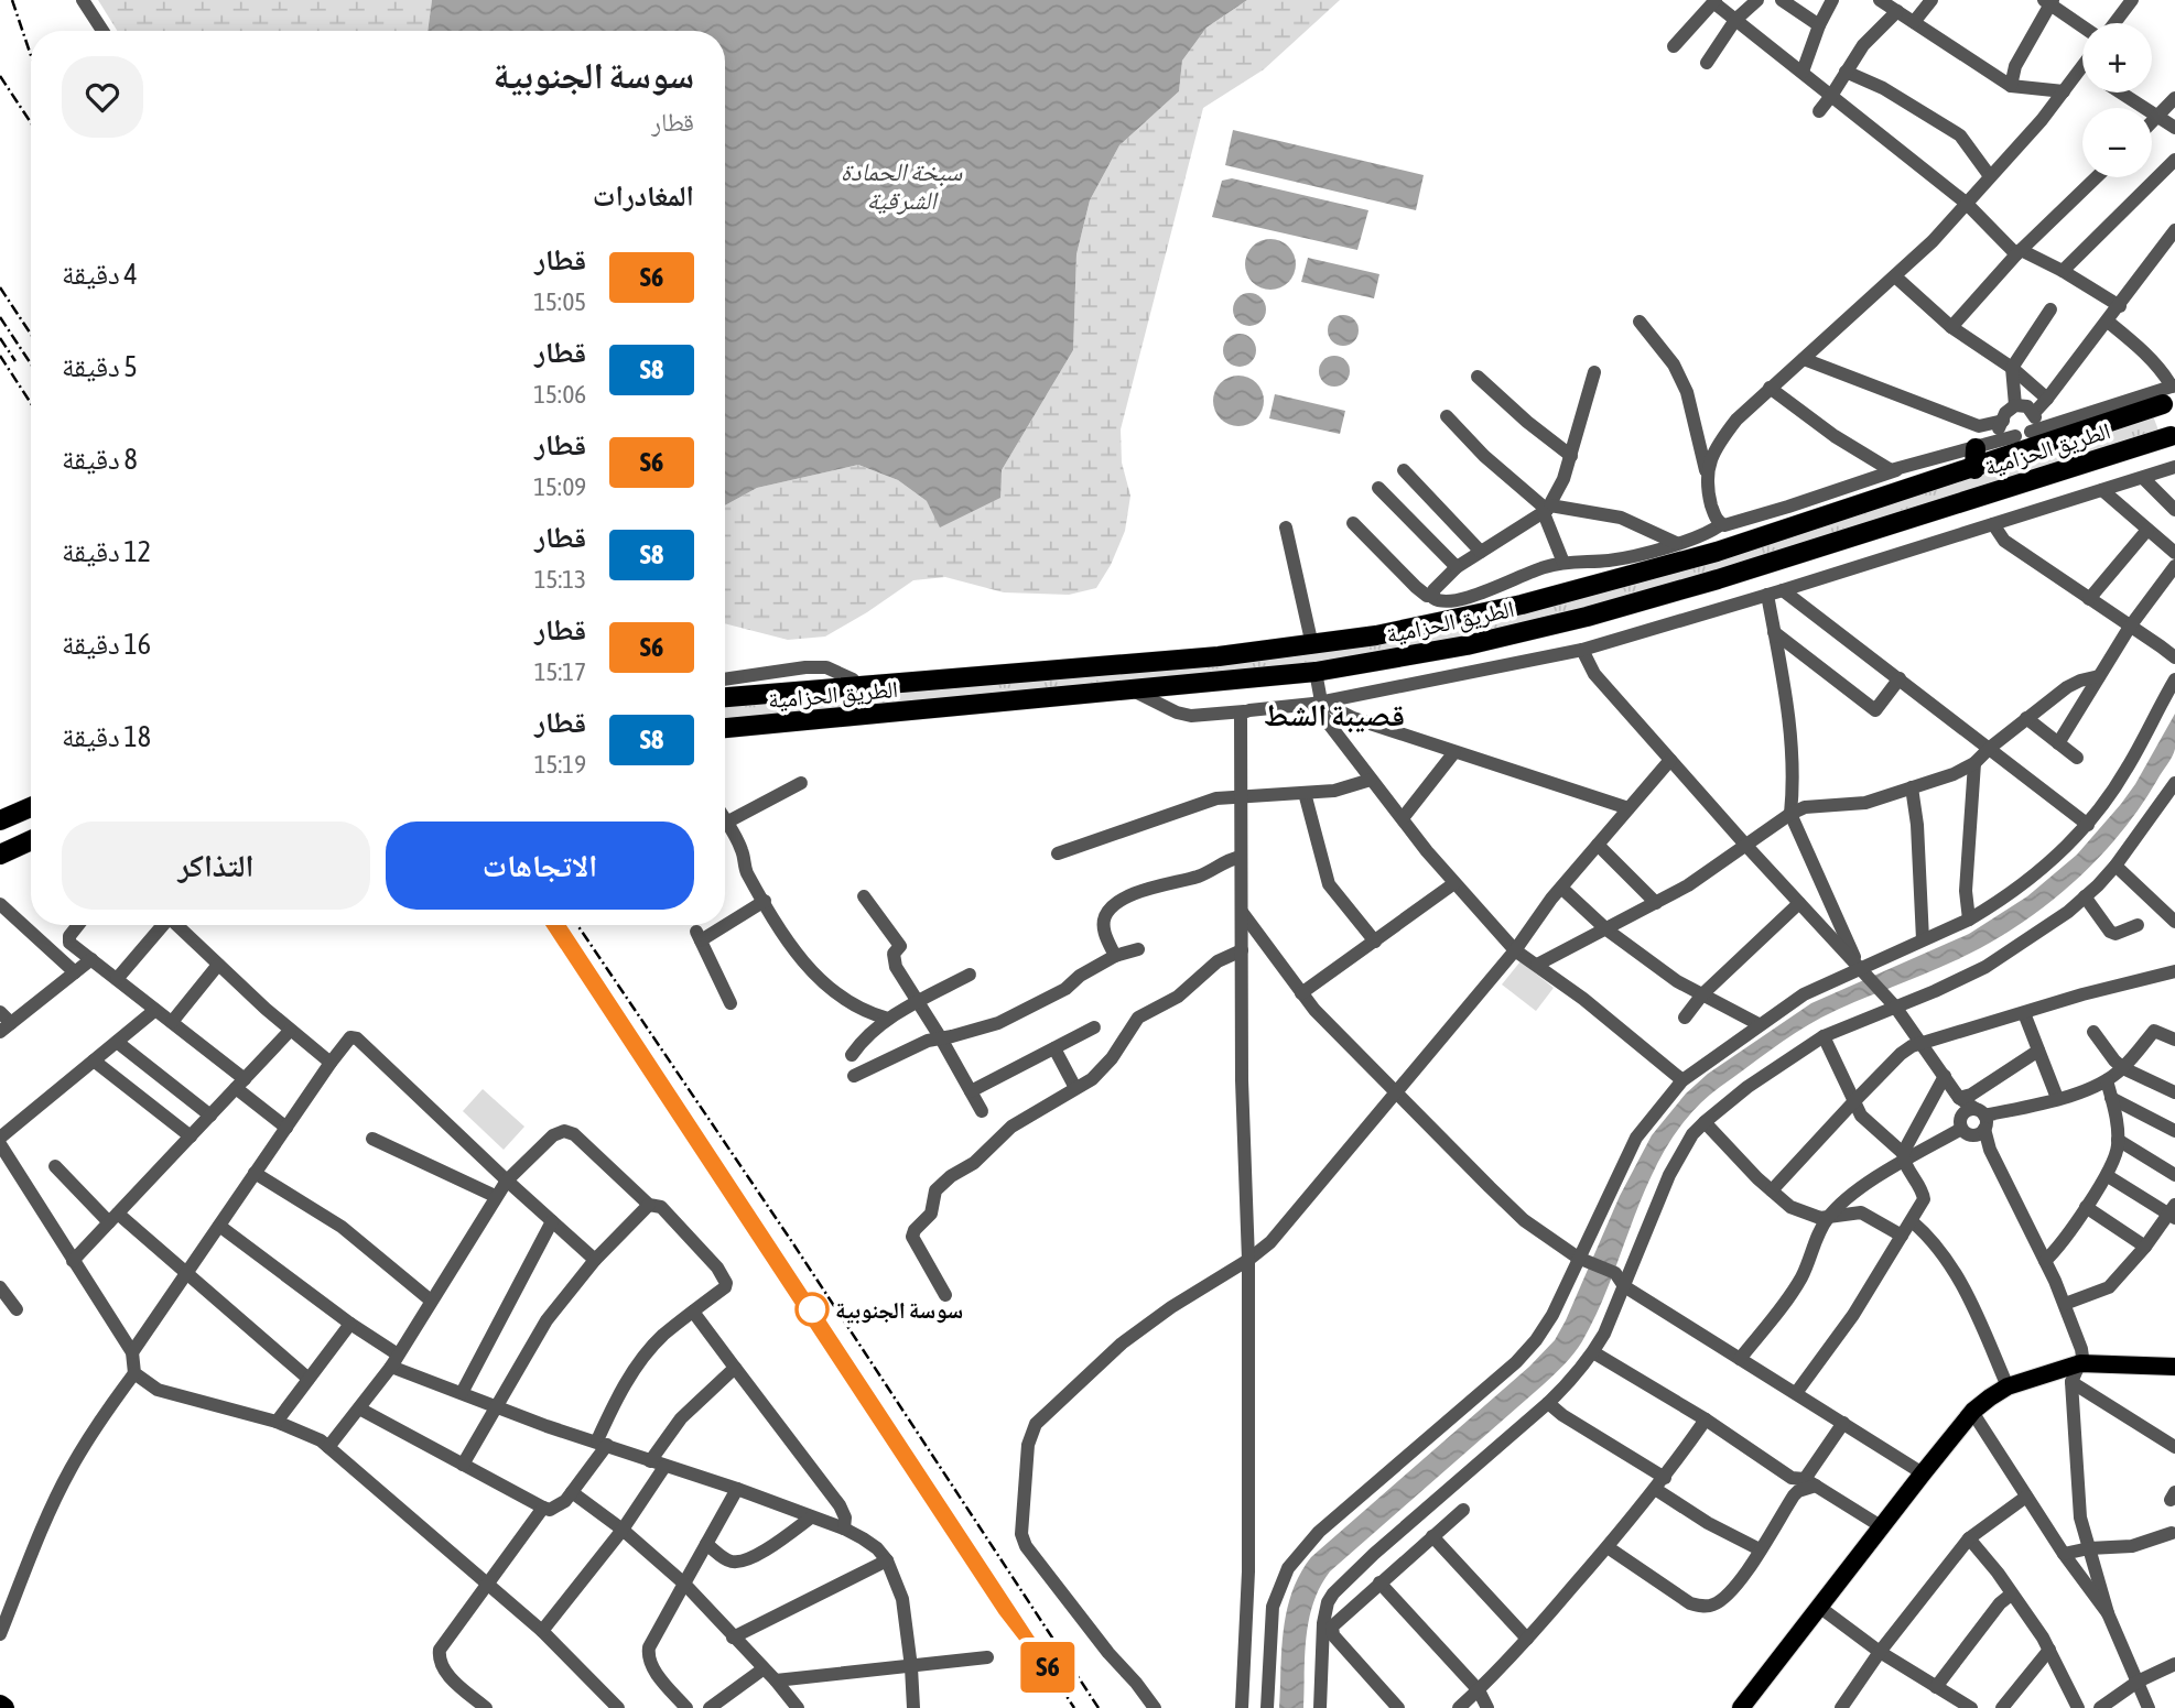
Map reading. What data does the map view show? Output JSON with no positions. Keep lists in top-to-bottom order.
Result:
{
  "streets": {
    "highway": ["الطريق الحزامية"]
  },
  "districts": ["قصيبة الشط"],
  "water": ["سبخة الحمادة الشرقية"],
  "places": ["سوسة الجنوبية"],
  "page": {
    "on_map": "S6",
    "map_buttons": ["+", "−"],
    "heading": [
      ["سوسة الجنوبية", "قطار"],
      "المغادرات"
    ],
    "list": [
      {
        "mark": "S6",
        "name": "قطار",
        "note": "15:05",
        "value": "4 دقيقة"
      },
      {
        "mark": "S8",
        "name": "قطار",
        "note": "15:06",
        "value": "5 دقيقة"
      },
      {
        "mark": "S6",
        "name": "قطار",
        "note": "15:09",
        "value": "8 دقيقة"
      },
      {
        "mark": "S8",
        "name": "قطار",
        "note": "15:13",
        "value": "12 دقيقة"
      },
      {
        "mark": "S6",
        "name": "قطار",
        "note": "15:17",
        "value": "16 دقيقة"
      },
      {
        "mark": "S8",
        "name": "قطار",
        "note": "15:19",
        "value": "18 دقيقة"
      }
    ],
    "buttons": ["الاتجاهات", "التذاكر"]
  }
}
